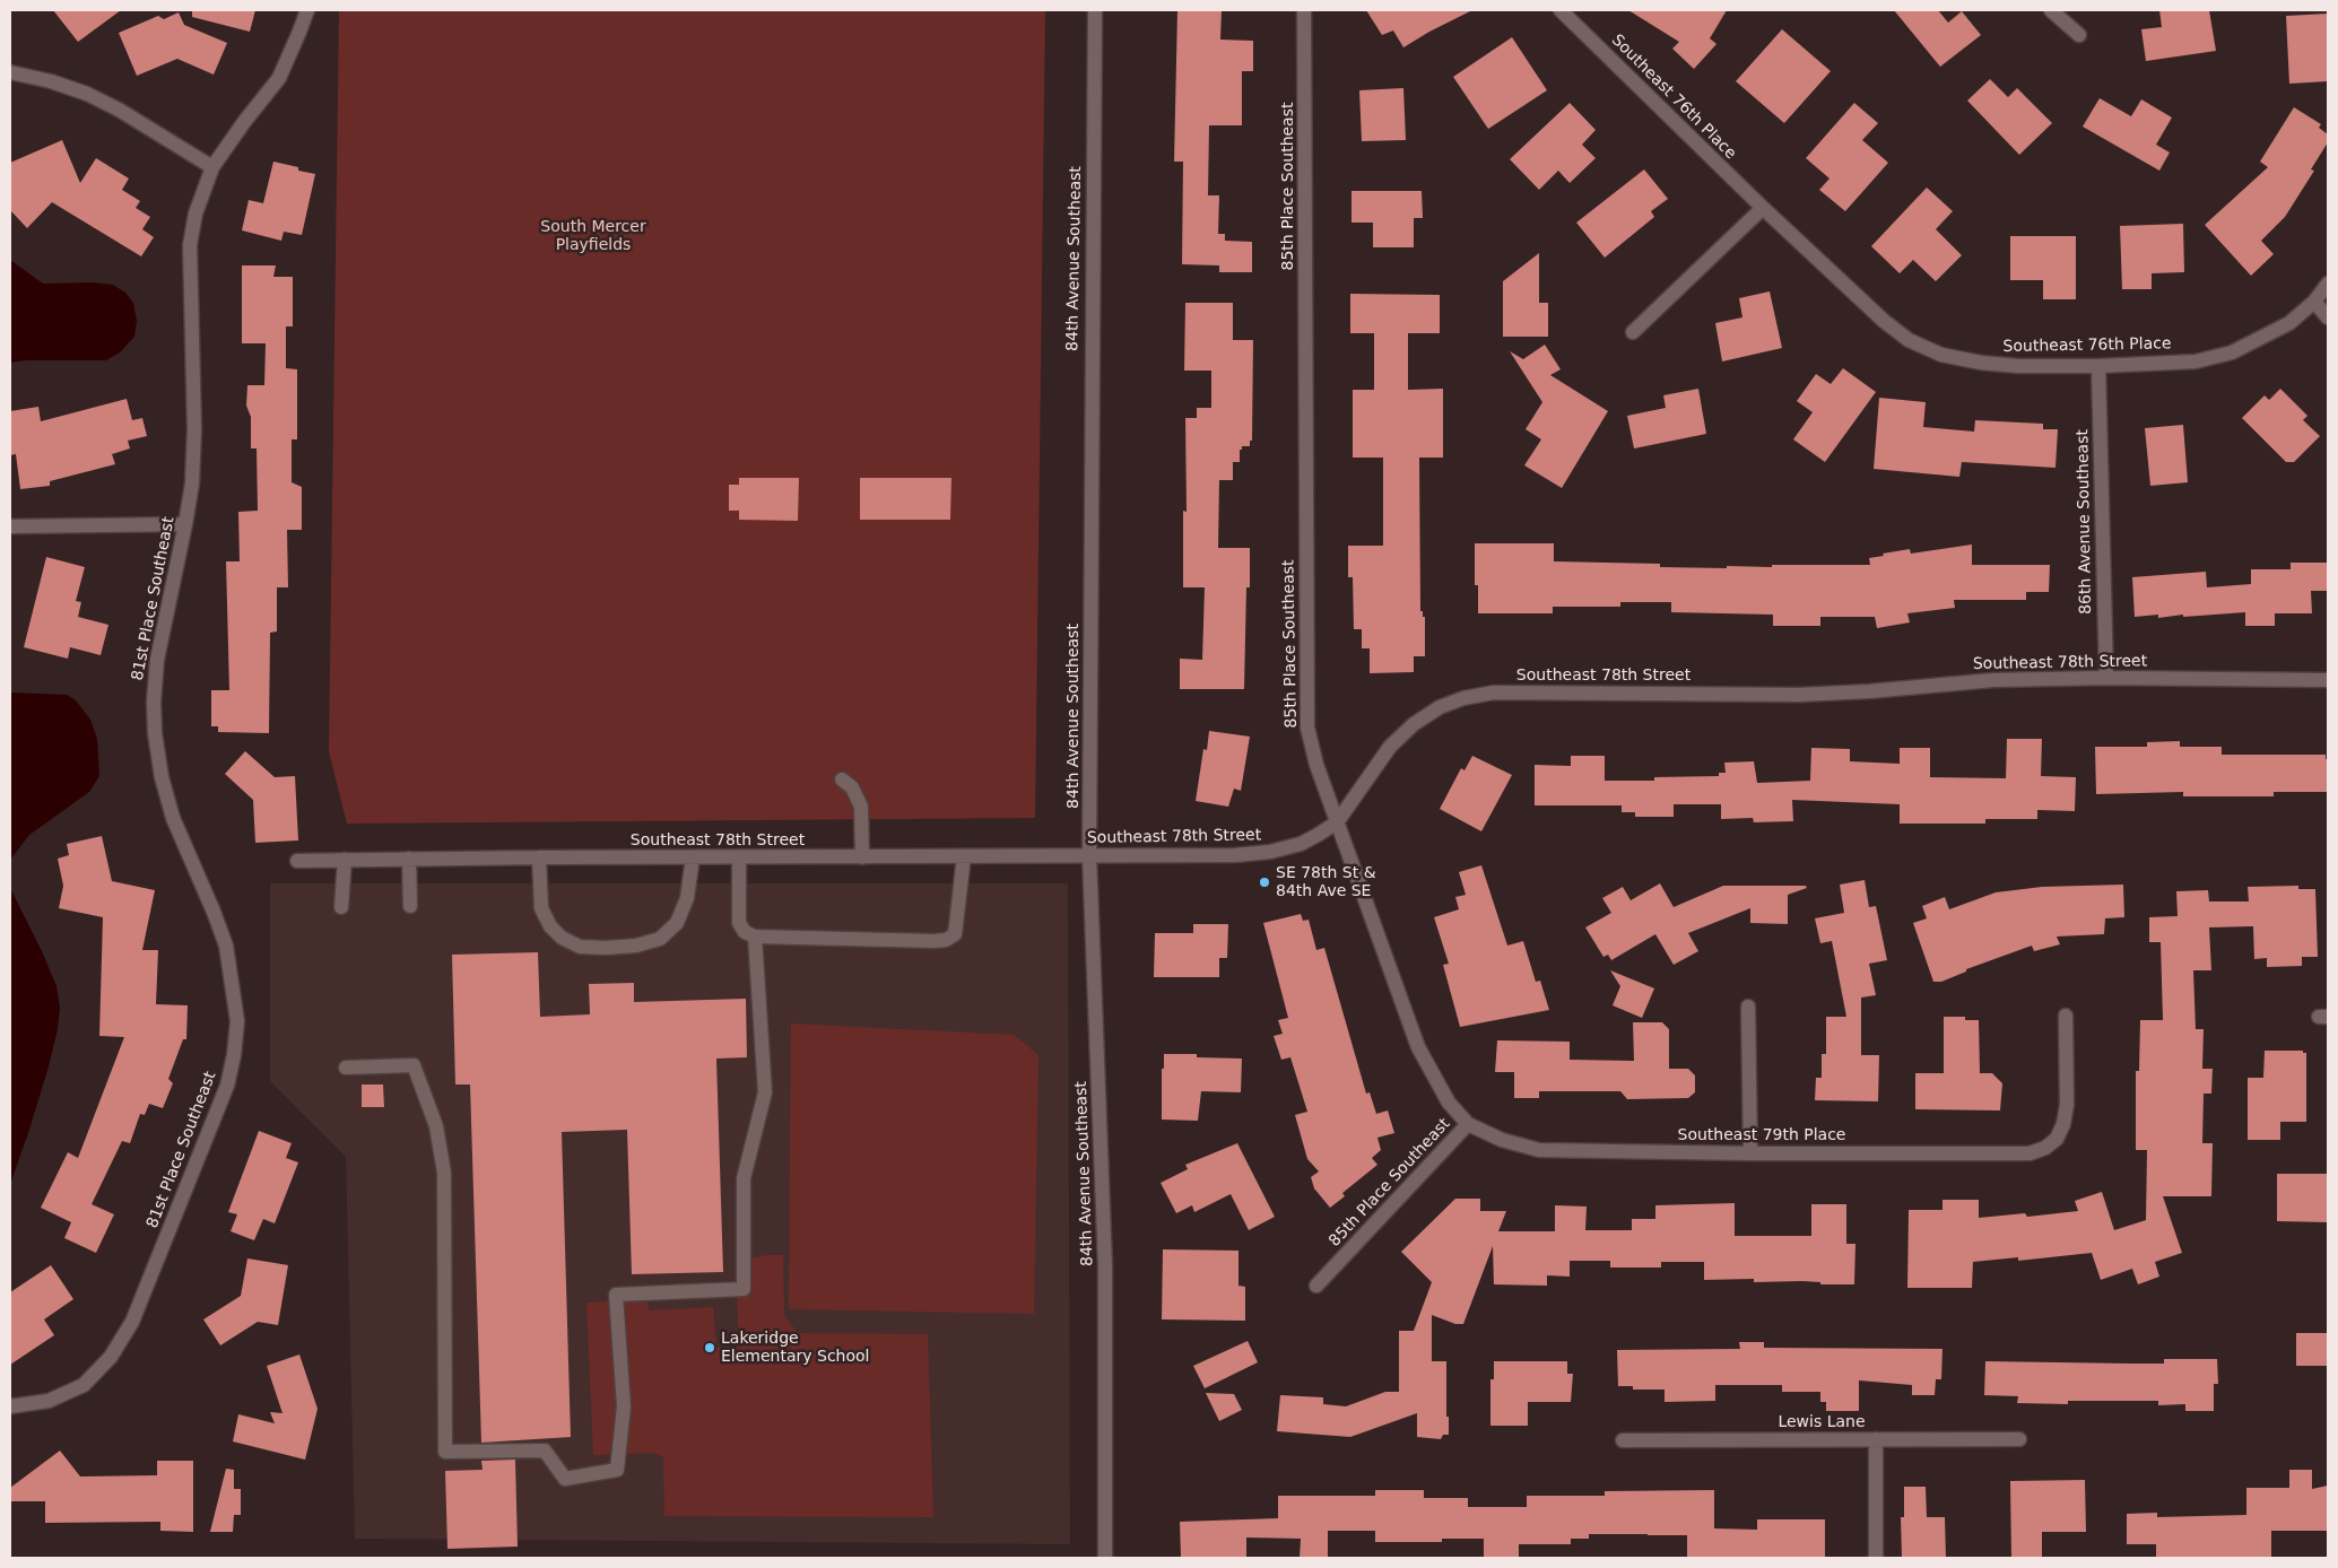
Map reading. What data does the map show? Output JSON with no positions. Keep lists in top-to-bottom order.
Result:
{
  "streets": {
    "street": [
      "Southeast 76th Place",
      "85th Place Southeast",
      "84th Avenue Southeast",
      "86th Avenue Southeast",
      "81st Place Southeast",
      "Southeast 78th Street",
      "Southeast 79th Place",
      "Lewis Lane"
    ]
  },
  "crossings": [
    ["Southeast 76th Place", "86th Avenue Southeast"],
    ["85th Place Southeast", "Southeast 78th Street"],
    ["85th Place Southeast", "Southeast 79th Place"],
    ["84th Avenue Southeast", "Southeast 78th Street"],
    ["86th Avenue Southeast", "Southeast 78th Street"]
  ],
  "parks": ["South Mercer Playfields"],
  "places": ["SE 78th St & 84th Ave SE", "Lakeridge Elementary School"]
}
